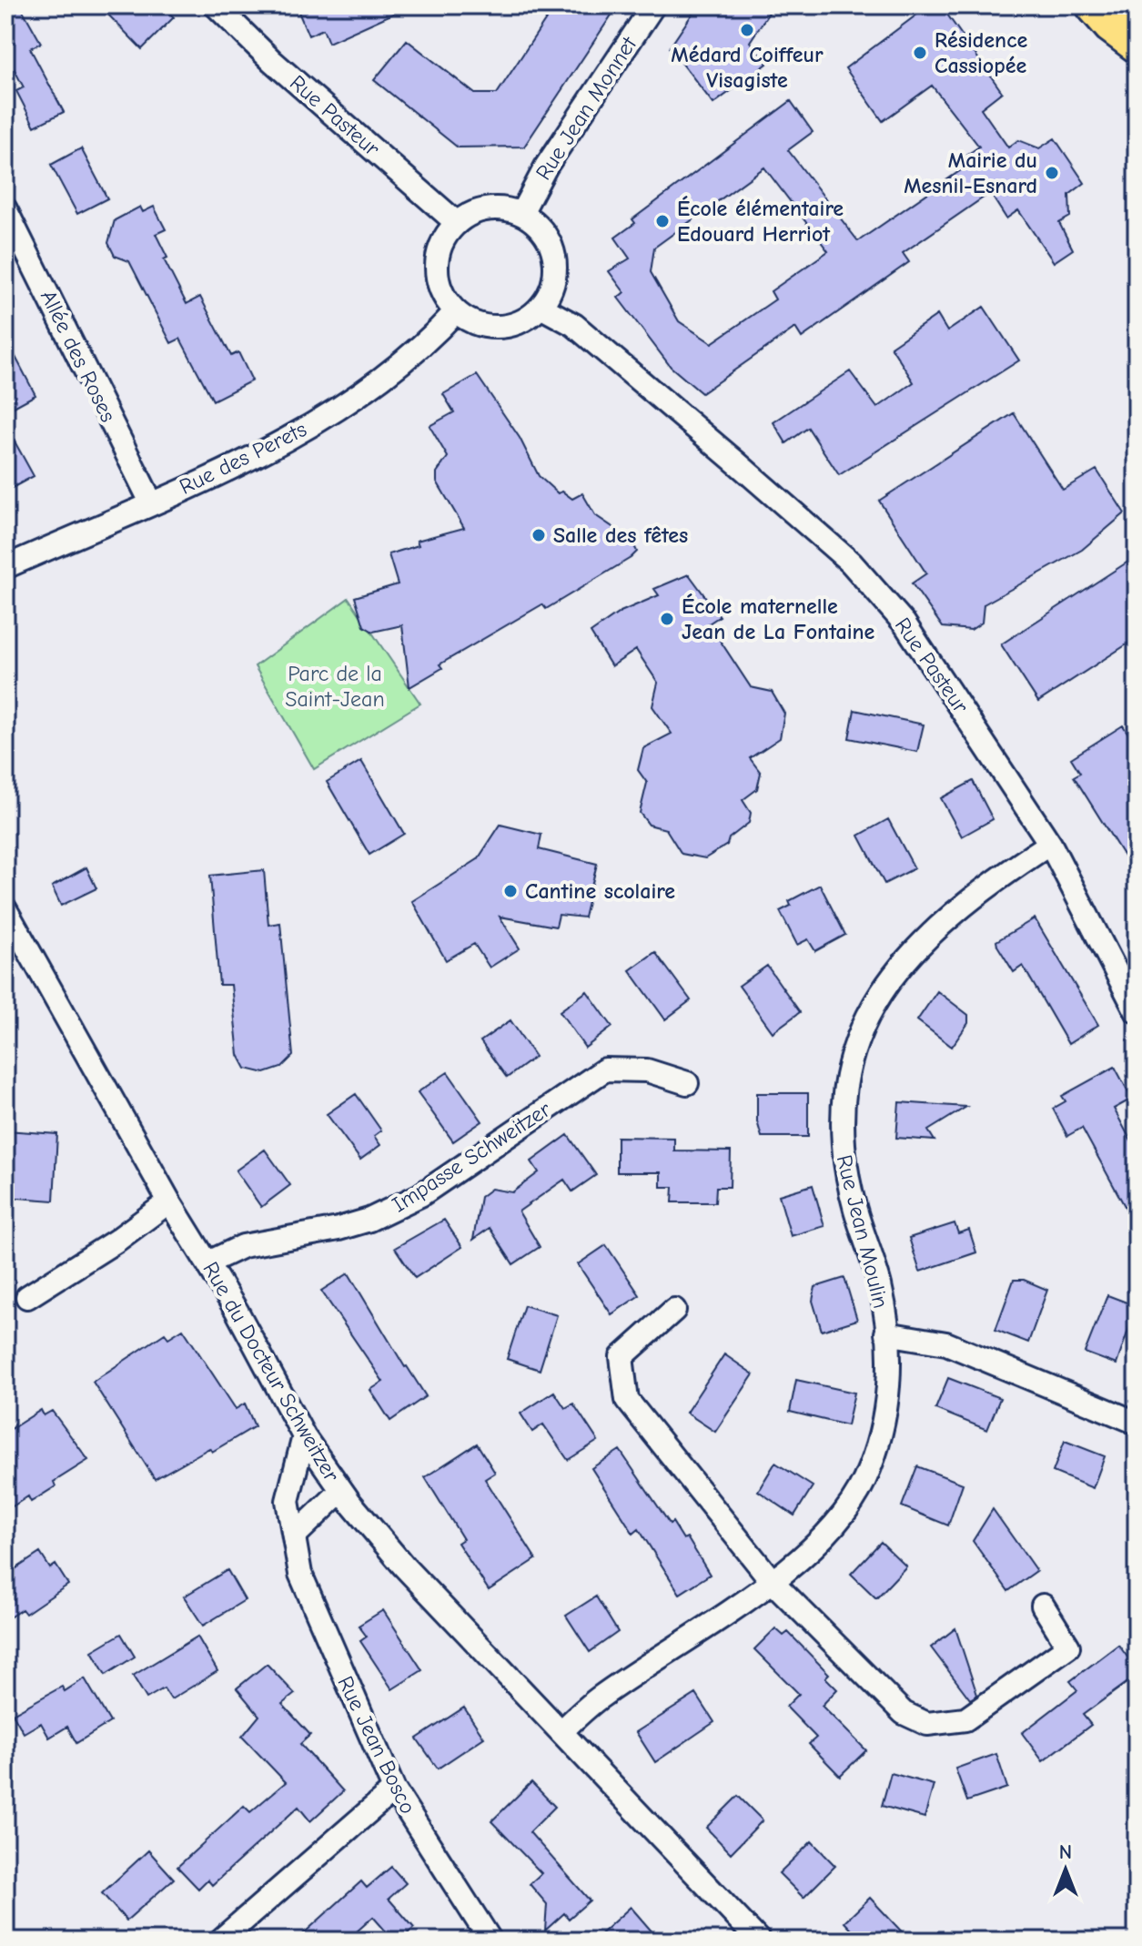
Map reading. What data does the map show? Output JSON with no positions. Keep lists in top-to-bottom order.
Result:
{
  "streets": {
    "street": [
      "Rue Jean Monnet",
      "Rue Pasteur",
      "Allée des Roses",
      "Rue des Perets",
      "Impasse Schweitzer",
      "Rue Jean Moulin",
      "Rue du Docteur Schweitzer",
      "Rue Jean Bosco"
    ]
  },
  "crossings": [
    ["Rue Jean Monnet", "Rue Pasteur"],
    ["Rue Jean Monnet", "Rue des Perets"],
    ["Rue Pasteur", "Rue des Perets"],
    ["Rue Pasteur", "Rue Jean Moulin"],
    ["Allée des Roses", "Rue des Perets"],
    ["Impasse Schweitzer", "Rue du Docteur Schweitzer"],
    ["Rue Jean Moulin", "Rue du Docteur Schweitzer"],
    ["Rue du Docteur Schweitzer", "Rue Jean Bosco"]
  ],
  "parks": ["Parc de la Saint-Jean"],
  "places": [
    "Médard Coiffeur Visagiste",
    "Résidence Cassiopée",
    "Mairie du Mesnil-Esnard",
    "École élémentaire Edouard Herriot",
    "Salle des fêtes",
    "École maternelle Jean de La Fontaine",
    "Cantine scolaire"
  ],
  "north": "top"
}
